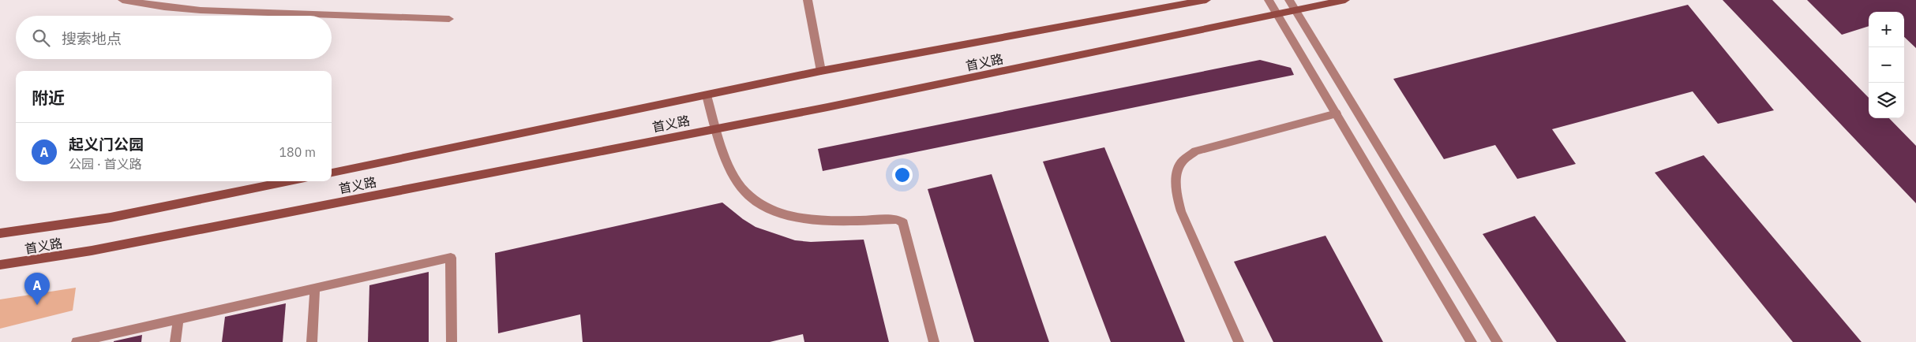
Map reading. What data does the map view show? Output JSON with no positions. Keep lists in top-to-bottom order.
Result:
{
  "streets": {
    "main road": ["首义路"]
  },
  "page": {
    "map_buttons": ["+", "−"],
    "search": "搜索地点",
    "heading": "附近",
    "list": [
      {
        "mark": "A",
        "name": "起义门公园",
        "note": "公园 · 首义路",
        "value": "180 m"
      }
    ],
    "pins": "A"
  }
}
